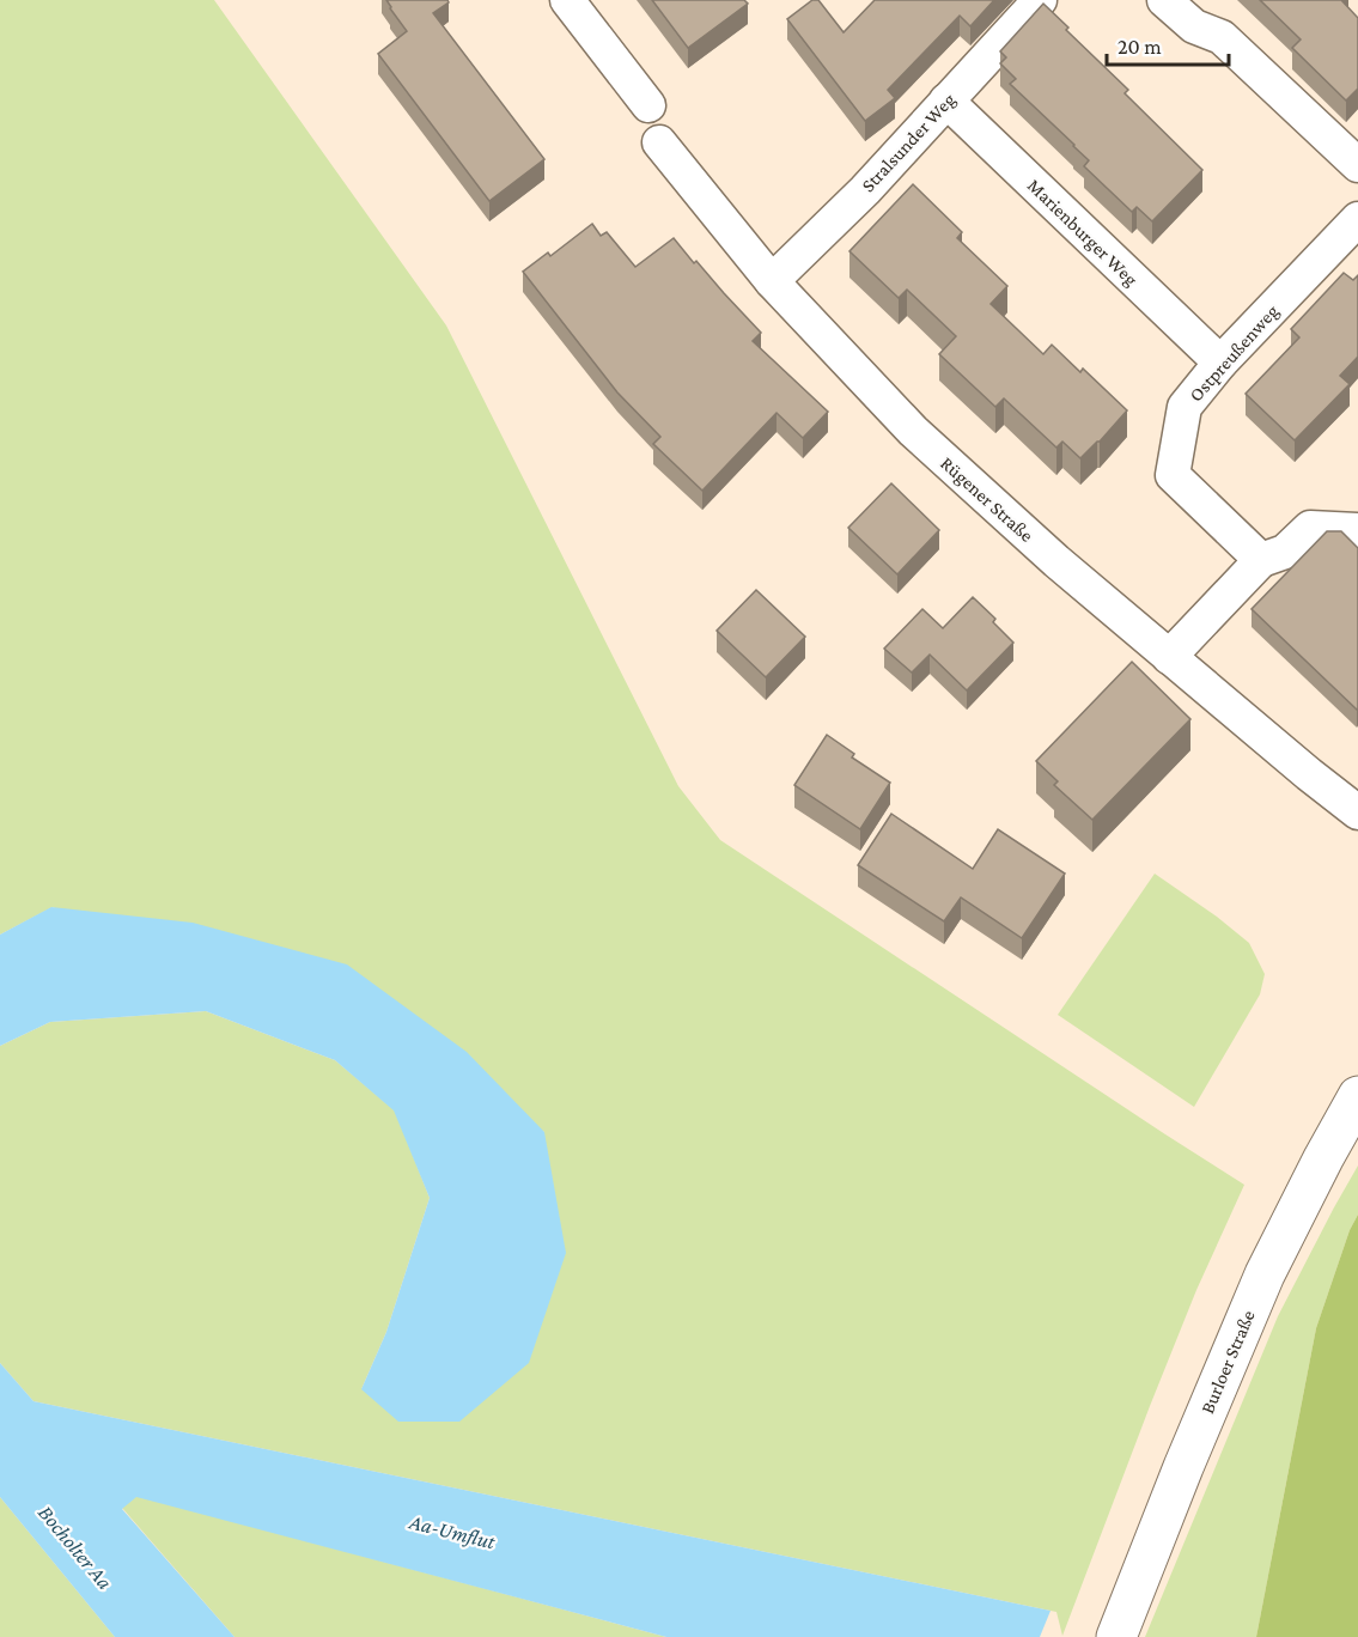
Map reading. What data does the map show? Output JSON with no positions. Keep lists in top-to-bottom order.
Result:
{
  "streets": {
    "main road": ["Burloer Straße"],
    "street": [
      "Stralsunder Weg",
      "Marienburger Weg",
      "Ostpreußenweg",
      "Rügener Straße"
    ]
  },
  "crossings": [
    ["Stralsunder Weg", "Marienburger Weg"],
    ["Stralsunder Weg", "Rügener Straße"],
    ["Marienburger Weg", "Ostpreußenweg"]
  ],
  "water": ["Aa-Umflut", "Bocholter Aa"],
  "scale_bar": "20 m"
}
